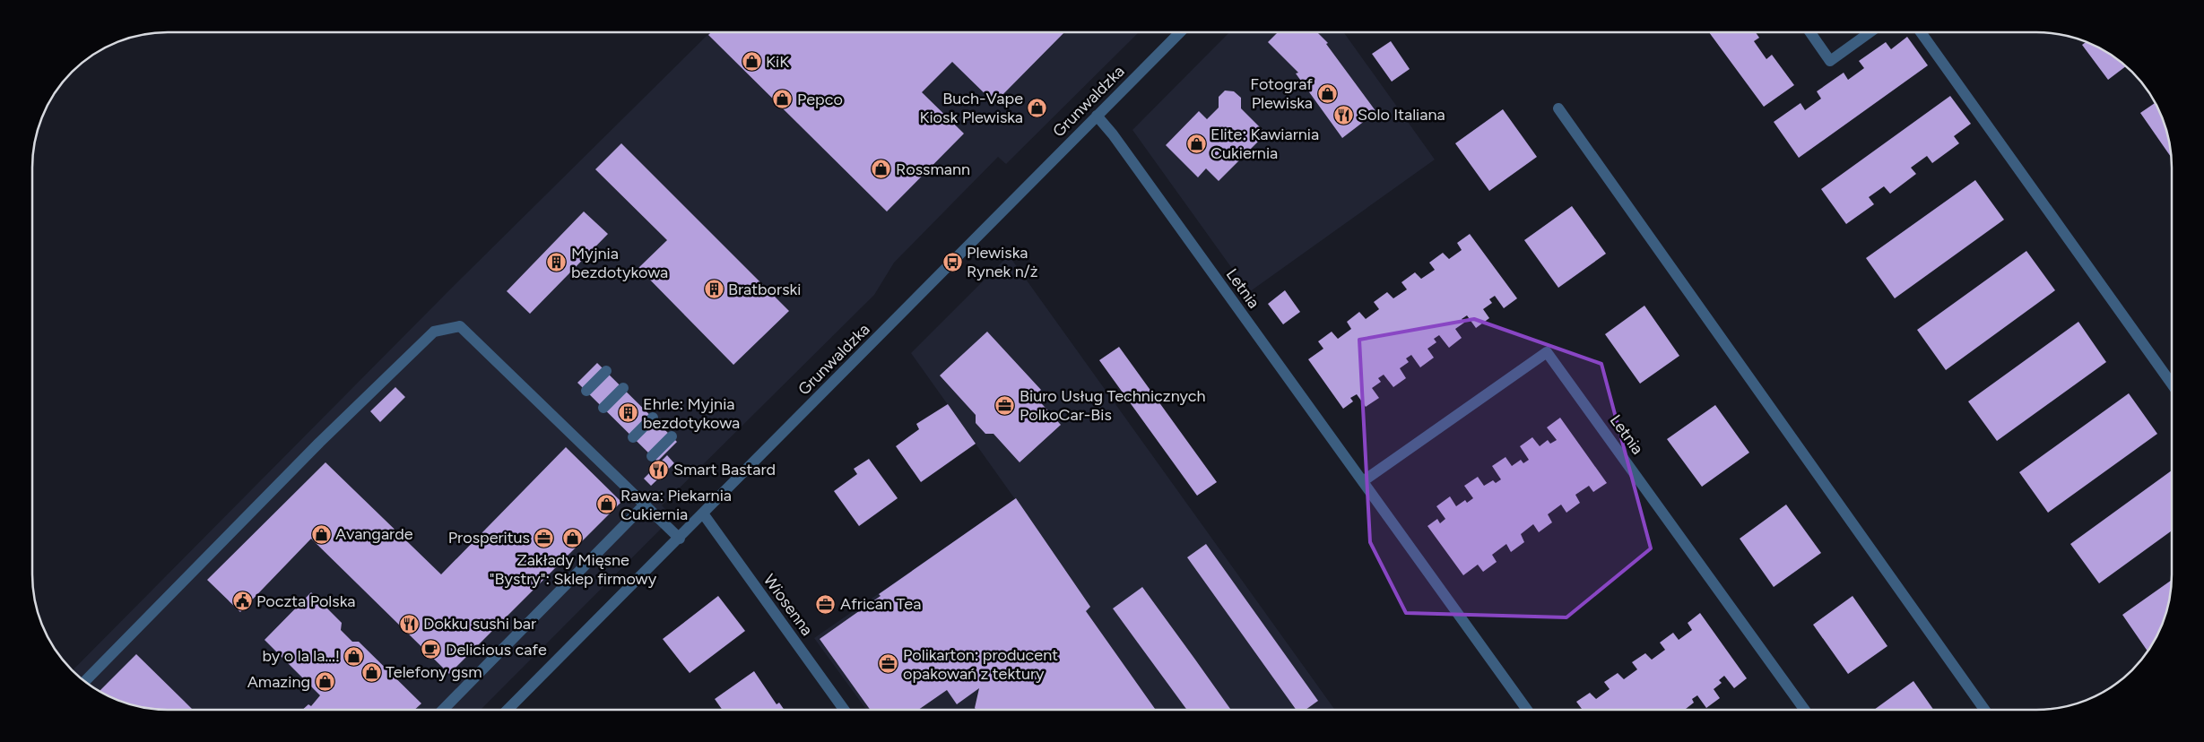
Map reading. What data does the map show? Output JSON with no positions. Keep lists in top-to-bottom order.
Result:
{
  "streets": {
    "street": ["Grunwaldzka", "Letnia", "Wiosenna"]
  },
  "crossings": [
    ["Grunwaldzka", "Letnia"],
    ["Grunwaldzka", "Wiosenna"]
  ],
  "places": {
    "shop": [
      "KiK",
      "Fotograf Plewiska",
      "Pepco",
      "Buch-Vape Kiosk Plewiska",
      "Elite: Kawiarnia Cukiernia",
      "Rossmann",
      "Rawa: Piekarnia Cukiernia",
      "Avangarde",
      "Zakłady Mięsne \"Bystry\": Sklep firmowy",
      "by o la la...!",
      "Telefony gsm",
      "Amazing"
    ],
    "restaurant": ["Solo Italiana", "Smart Bastard", "Dokku sushi bar"],
    "bus stop": ["Plewiska Rynek n/ż"],
    "building": ["Myjnia bezdotykowa", "Bratborski", "Ehrle: Myjnia bezdotykowa"],
    "office": [
      "Biuro Usług Technicznych PolkoCar-Bis",
      "Prosperitus",
      "African Tea",
      "Polikarton: producent opakowań z tektury"
    ],
    "public building": ["Poczta Polska"],
    "cafe": ["Delicious cafe"]
  }
}
